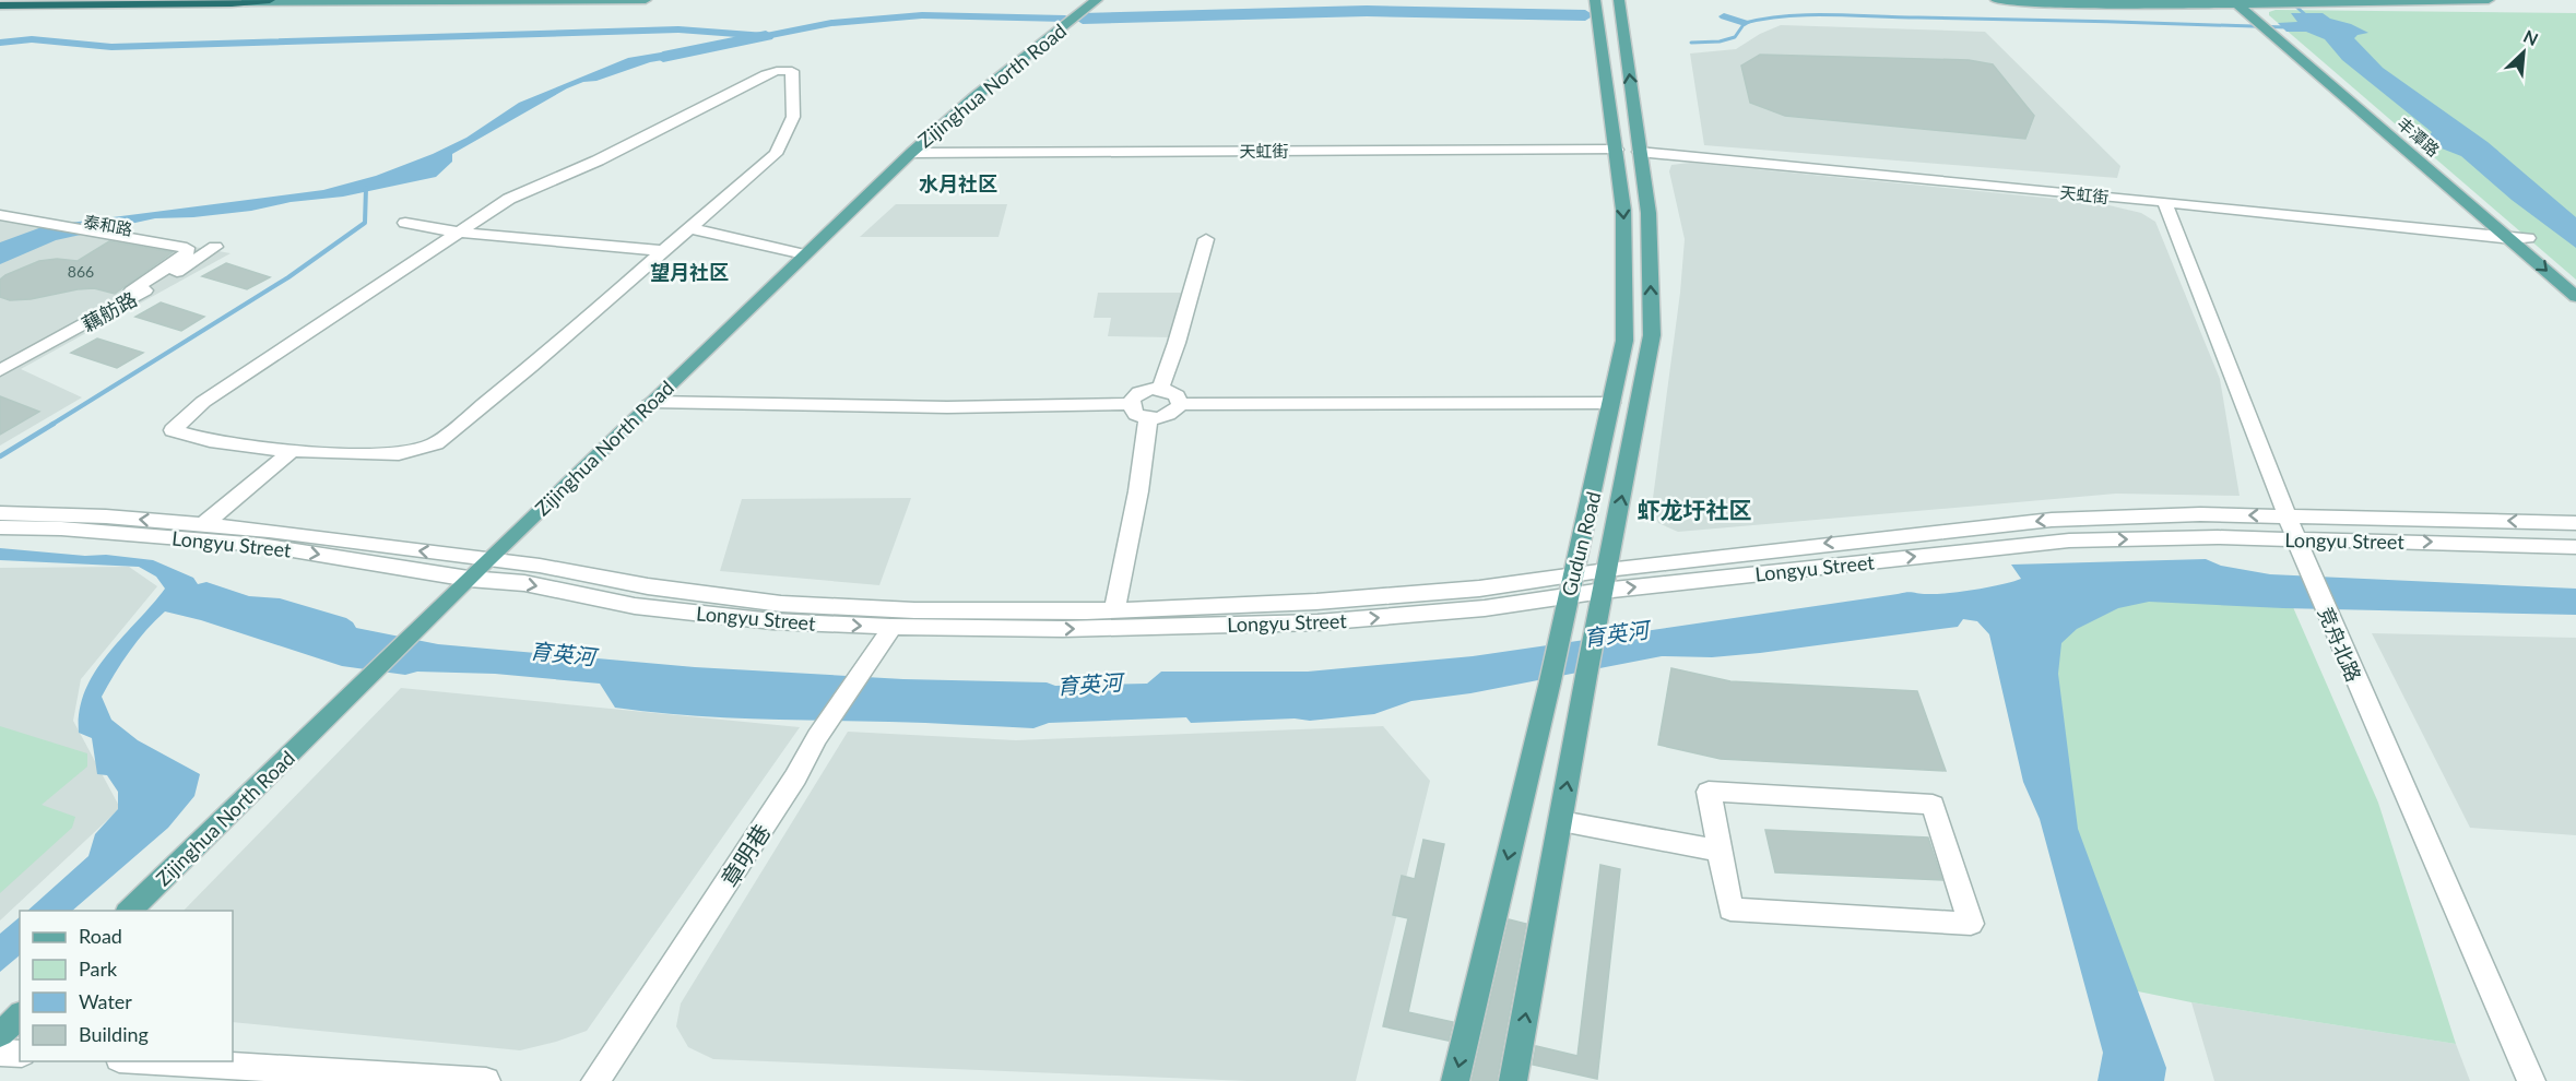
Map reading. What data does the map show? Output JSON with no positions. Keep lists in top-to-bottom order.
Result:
{
  "streets": {
    "main road": ["Zijinghua North Road", "丰潭路", "Gudun Road"],
    "street": [
      "天虹街",
      "泰和路",
      "藕舫路",
      "Longyu Street",
      "竞舟北路",
      "章明巷"
    ]
  },
  "crossings": [
    ["Zijinghua North Road", "天虹街"],
    ["Zijinghua North Road", "Longyu Street"],
    ["丰潭路", "天虹街"],
    ["天虹街", "Gudun Road"],
    ["天虹街", "竞舟北路"],
    ["泰和路", "藕舫路"],
    ["Longyu Street", "Gudun Road"],
    ["Longyu Street", "竞舟北路"],
    ["Longyu Street", "章明巷"]
  ],
  "districts": ["水月社区", "望月社区", "虾龙圩社区"],
  "water": ["育英河"],
  "house_numbers": ["866"],
  "legend": [
    "Road",
    "Park",
    "Water",
    "Building"
  ],
  "north": "top right"
}
